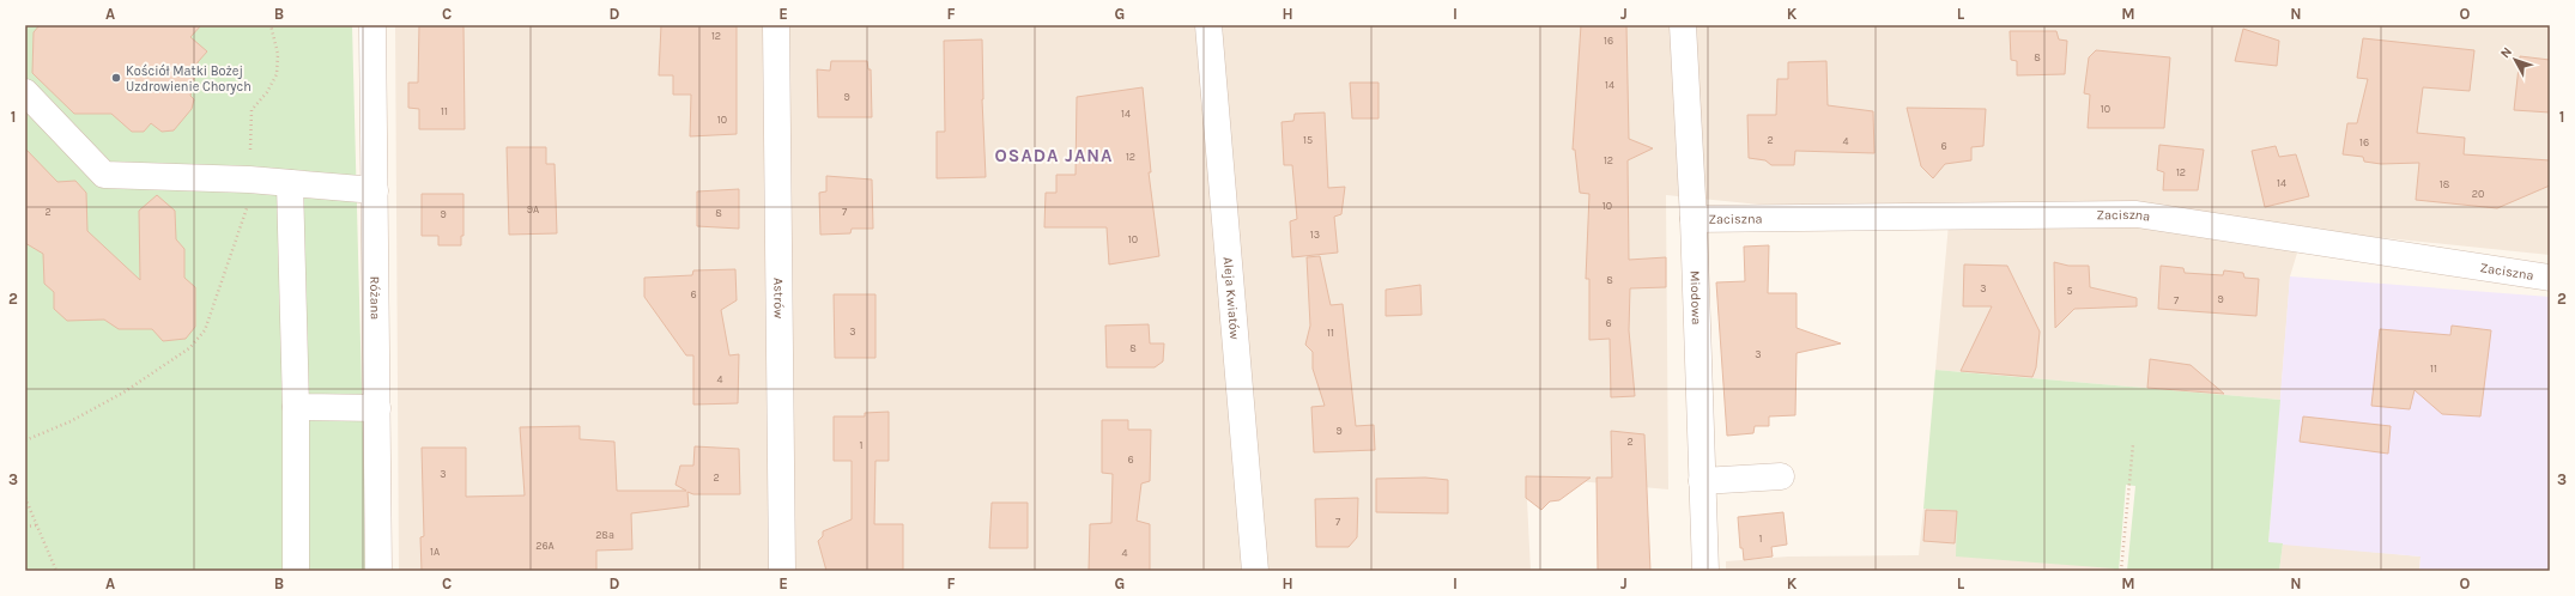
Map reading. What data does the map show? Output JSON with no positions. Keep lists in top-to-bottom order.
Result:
{
  "streets": {
    "street": [
      "Zaciszna",
      "Różana",
      "Astrów",
      "Aleja Kwiatów",
      "Miodowa"
    ]
  },
  "crossings": [
    ["Zaciszna", "Miodowa"]
  ],
  "districts": ["OSADA JANA"],
  "places": ["Kościół Matki Bożej Uzdrowienie Chorych"],
  "house_numbers": [
    "12",
    "16",
    "8",
    "14",
    "9",
    "10",
    "11",
    "14",
    "10",
    "15",
    "2",
    "4",
    "16",
    "6",
    "12",
    "12",
    "12",
    "14",
    "18",
    "20",
    "10",
    "9A",
    "2",
    "7",
    "8",
    "9",
    "13",
    "10",
    "8",
    "3",
    "5",
    "6",
    "9",
    "7",
    "6",
    "3",
    "11",
    "8",
    "3",
    "11",
    "4",
    "9",
    "2",
    "1",
    "6",
    "3",
    "2",
    "7",
    "28a",
    "1",
    "26A",
    "1A",
    "4"
  ],
  "north": "top left",
  "grid": {
    "columns": [
      "A",
      "B",
      "C",
      "D",
      "E",
      "F",
      "G",
      "H",
      "I",
      "J",
      "K",
      "L",
      "M",
      "N",
      "O"
    ],
    "rows": ["1", "2", "3"]
  }
}
